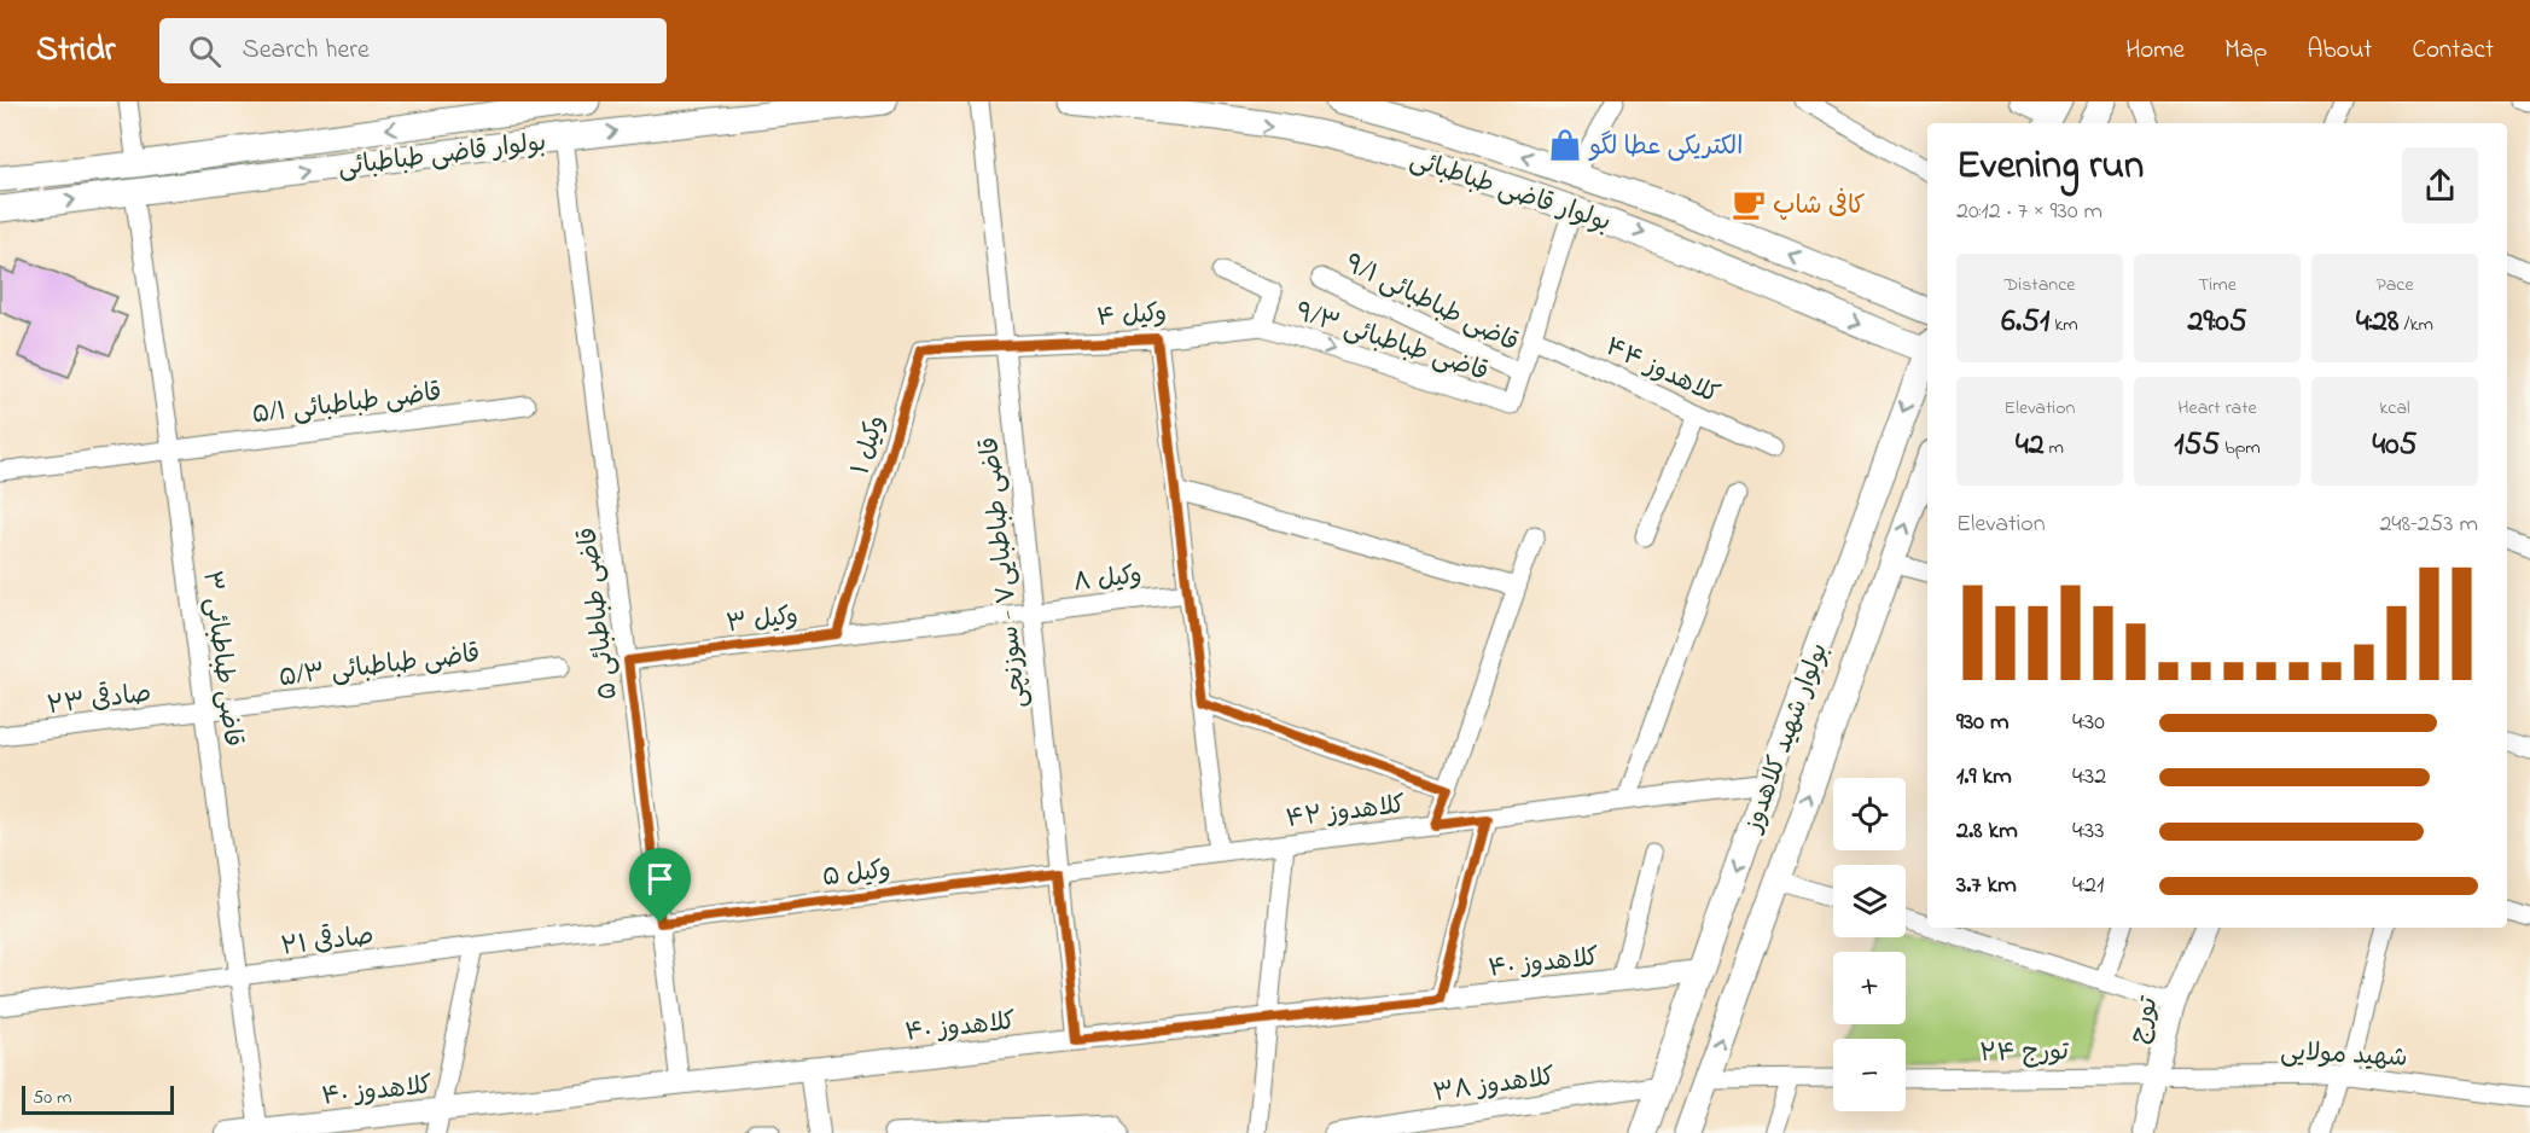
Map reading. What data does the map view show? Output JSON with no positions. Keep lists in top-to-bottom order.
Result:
{
  "streets": {
    "main road": ["بولوار قاضی طباطبائی", "بولوار شهید کلاهدوز"],
    "street": [
      "قاضی طباطبائی ۹/۱",
      "وکيل ۴",
      "قاضی طباطبائی ۹/۳",
      "کلاهدوز ۴۴",
      "قاضی طباطبائی ۵/۱",
      "وکيل ۱",
      "قاضی طباطبایی۷ - سوزنچی",
      "وکيل ۸",
      "قاضی طباطبائی ۵",
      "وکيل ۳",
      "قاضی طباطبائی ۳",
      "قاضی طباطبائی ۵/۳",
      "صادقی ۲۳",
      "کلاهدوز ۴۲",
      "وکيل ۵",
      "صادقی ۲۱",
      "کلاهدوز ۴۰",
      "تورج",
      "تورج ۲۴",
      "شهید مولایی",
      "کلاهدوز ۳۸"
    ]
  },
  "crossings": [
    ["بولوار قاضی طباطبائی", "قاضی طباطبائی ۵"],
    ["بولوار قاضی طباطبائی", "قاضی طباطبائی ۳"],
    ["قاضی طباطبائی ۹/۱", "قاضی طباطبائی ۹/۳"],
    ["وکيل ۴", "قاضی طباطبائی ۹/۳"],
    ["وکيل ۴", "وکيل ۱"],
    ["وکيل ۴", "قاضی طباطبایی۷ - سوزنچی"],
    ["قاضی طباطبائی ۵/۱", "قاضی طباطبائی ۳"],
    ["وکيل ۱", "قاضی طباطبایی۷ - سوزنچی"],
    ["وکيل ۱", "وکيل ۳"],
    ["قاضی طباطبایی۷ - سوزنچی", "وکيل ۸"],
    ["قاضی طباطبایی۷ - سوزنچی", "وکيل ۳"],
    ["قاضی طباطبایی۷ - سوزنچی", "کلاهدوز ۴۲"],
    ["قاضی طباطبایی۷ - سوزنچی", "وکيل ۵"],
    ["قاضی طباطبایی۷ - سوزنچی", "کلاهدوز ۴۰"],
    ["وکيل ۸", "وکيل ۳"],
    ["قاضی طباطبائی ۵", "وکيل ۳"],
    ["قاضی طباطبائی ۵", "وکيل ۵"],
    ["قاضی طباطبائی ۵", "صادقی ۲۱"],
    ["قاضی طباطبائی ۵", "کلاهدوز ۴۰"],
    ["قاضی طباطبائی ۳", "قاضی طباطبائی ۵/۳"],
    ["قاضی طباطبائی ۳", "صادقی ۲۳"],
    ["قاضی طباطبائی ۳", "صادقی ۲۱"],
    ["قاضی طباطبائی ۳", "کلاهدوز ۴۰"],
    ["قاضی طباطبائی ۵/۳", "صادقی ۲۳"],
    ["بولوار شهید کلاهدوز", "کلاهدوز ۴۲"],
    ["بولوار شهید کلاهدوز", "کلاهدوز ۴۰"],
    ["بولوار شهید کلاهدوز", "کلاهدوز ۳۸"],
    ["کلاهدوز ۴۲", "وکيل ۵"],
    ["وکيل ۵", "صادقی ۲۱"],
    ["تورج", "تورج ۲۴"],
    ["تورج", "شهید مولایی"],
    ["تورج ۲۴", "شهید مولایی"]
  ],
  "one_way": ["قاضی طباطبائی ۹/۳"],
  "places": {
    "shop": ["الکتریکی عطا لگو"],
    "cafe": ["کافی شاپ"]
  },
  "scale_bar": "50 m",
  "page": {
    "header": "Stridr",
    "search": "Search here",
    "nav": [
      "Home",
      "Map",
      "About",
      "Contact"
    ],
    "heading": ["Evening run", "20:12 · 7 × 930 m"],
    "stats": [
      ["Distance", "6.51 km"],
      ["Time", "29:05"],
      ["Pace", "4:28 /km"],
      ["Elevation", "42 m"],
      ["Heart rate", "155 bpm"],
      ["kcal", "405"]
    ],
    "chart": ["Elevation", "248–253 m"],
    "list": [
      {
        "name": "930 m",
        "note": "4:30"
      },
      {
        "name": "1.9 km",
        "note": "4:32"
      },
      {
        "name": "2.8 km",
        "note": "4:33"
      },
      {
        "name": "3.7 km",
        "note": "4:21"
      }
    ],
    "map_buttons": ["+", "−"],
    "scale": "50 m"
  }
}
